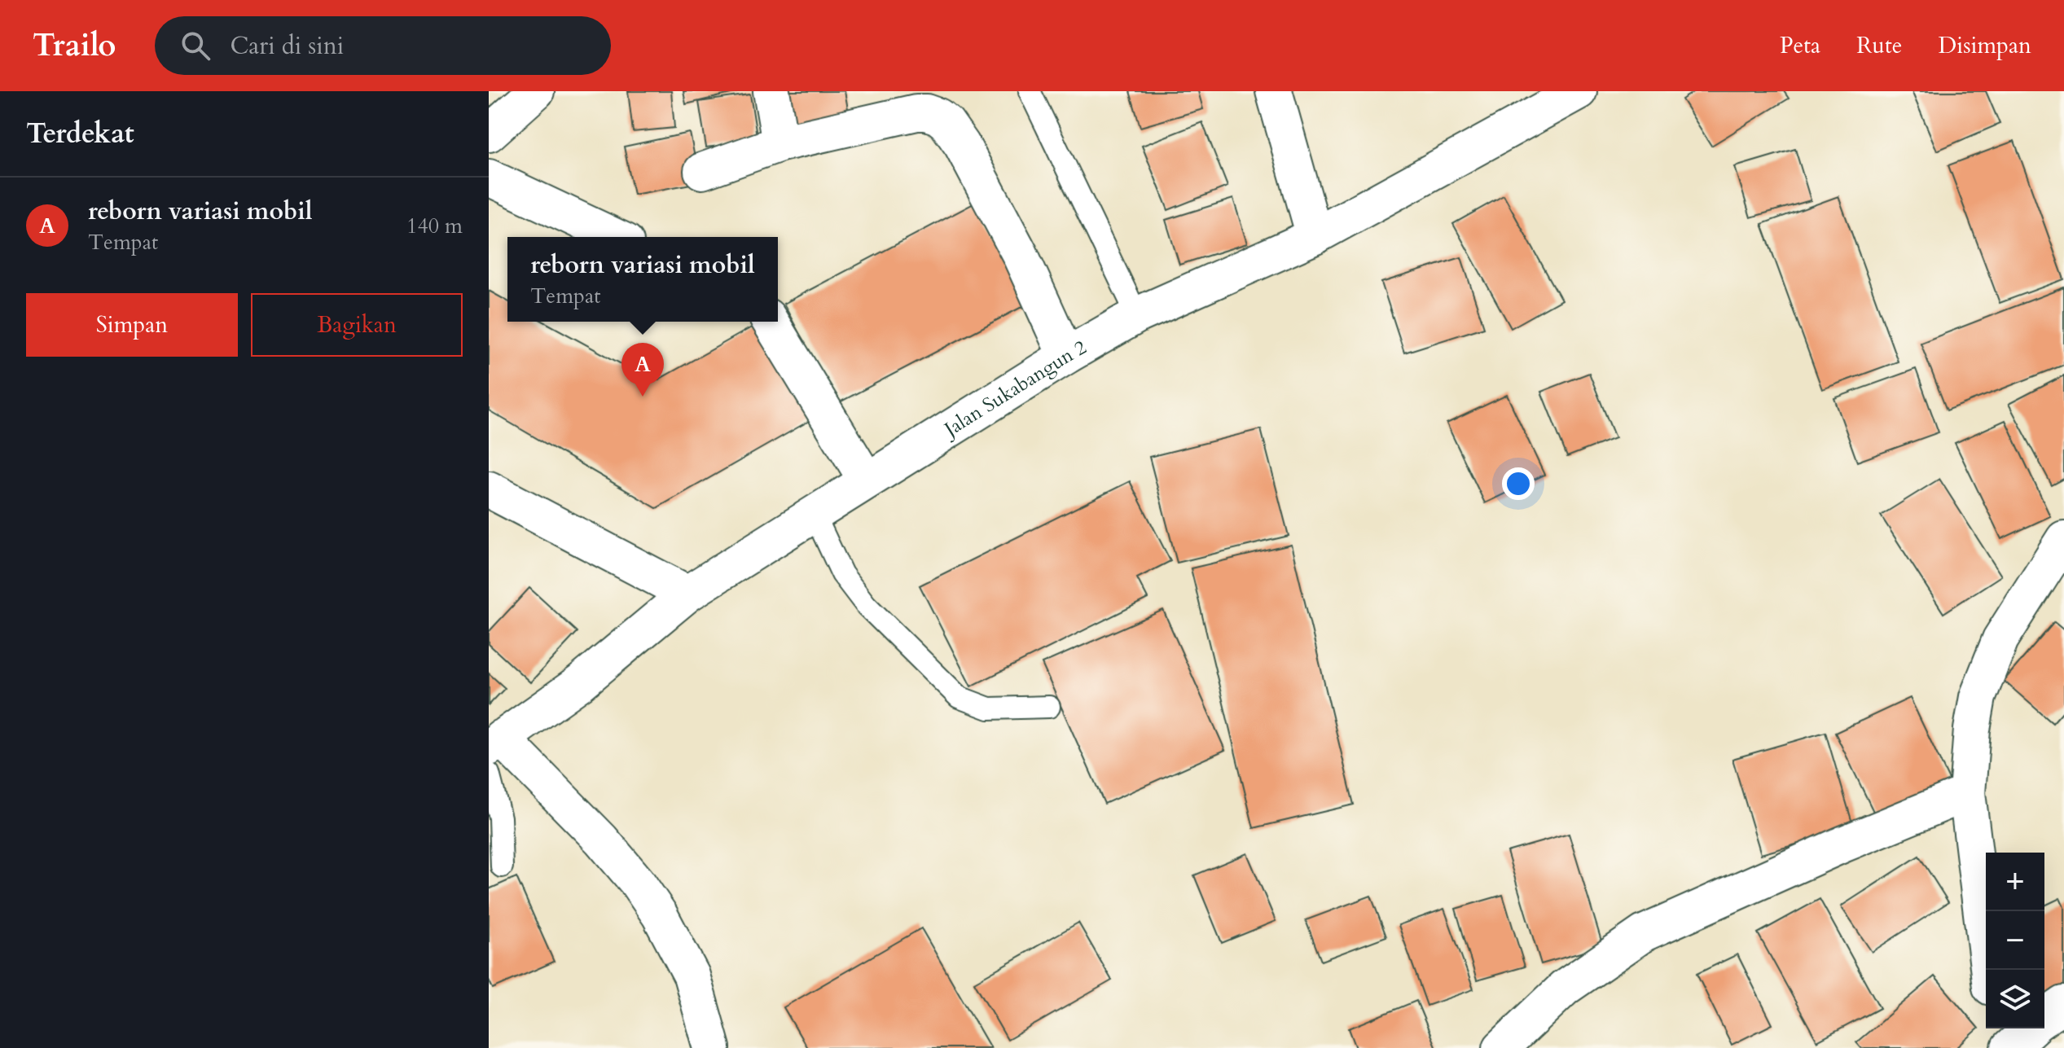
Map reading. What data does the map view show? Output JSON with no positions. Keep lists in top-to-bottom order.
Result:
{
  "streets": {
    "street": ["Jalan Sukabangun 2"]
  },
  "page": {
    "header": "Trailo",
    "search": "Cari di sini",
    "nav": ["Peta", "Rute", "Disimpan"],
    "heading": "Terdekat",
    "list": [
      {
        "mark": "A",
        "name": "reborn variasi mobil",
        "note": "Tempat",
        "value": "140 m"
      }
    ],
    "popup": ["reborn variasi mobil", "Tempat"],
    "buttons": ["Simpan", "Bagikan"],
    "pins": "A",
    "map_buttons": ["+", "−"]
  }
}
